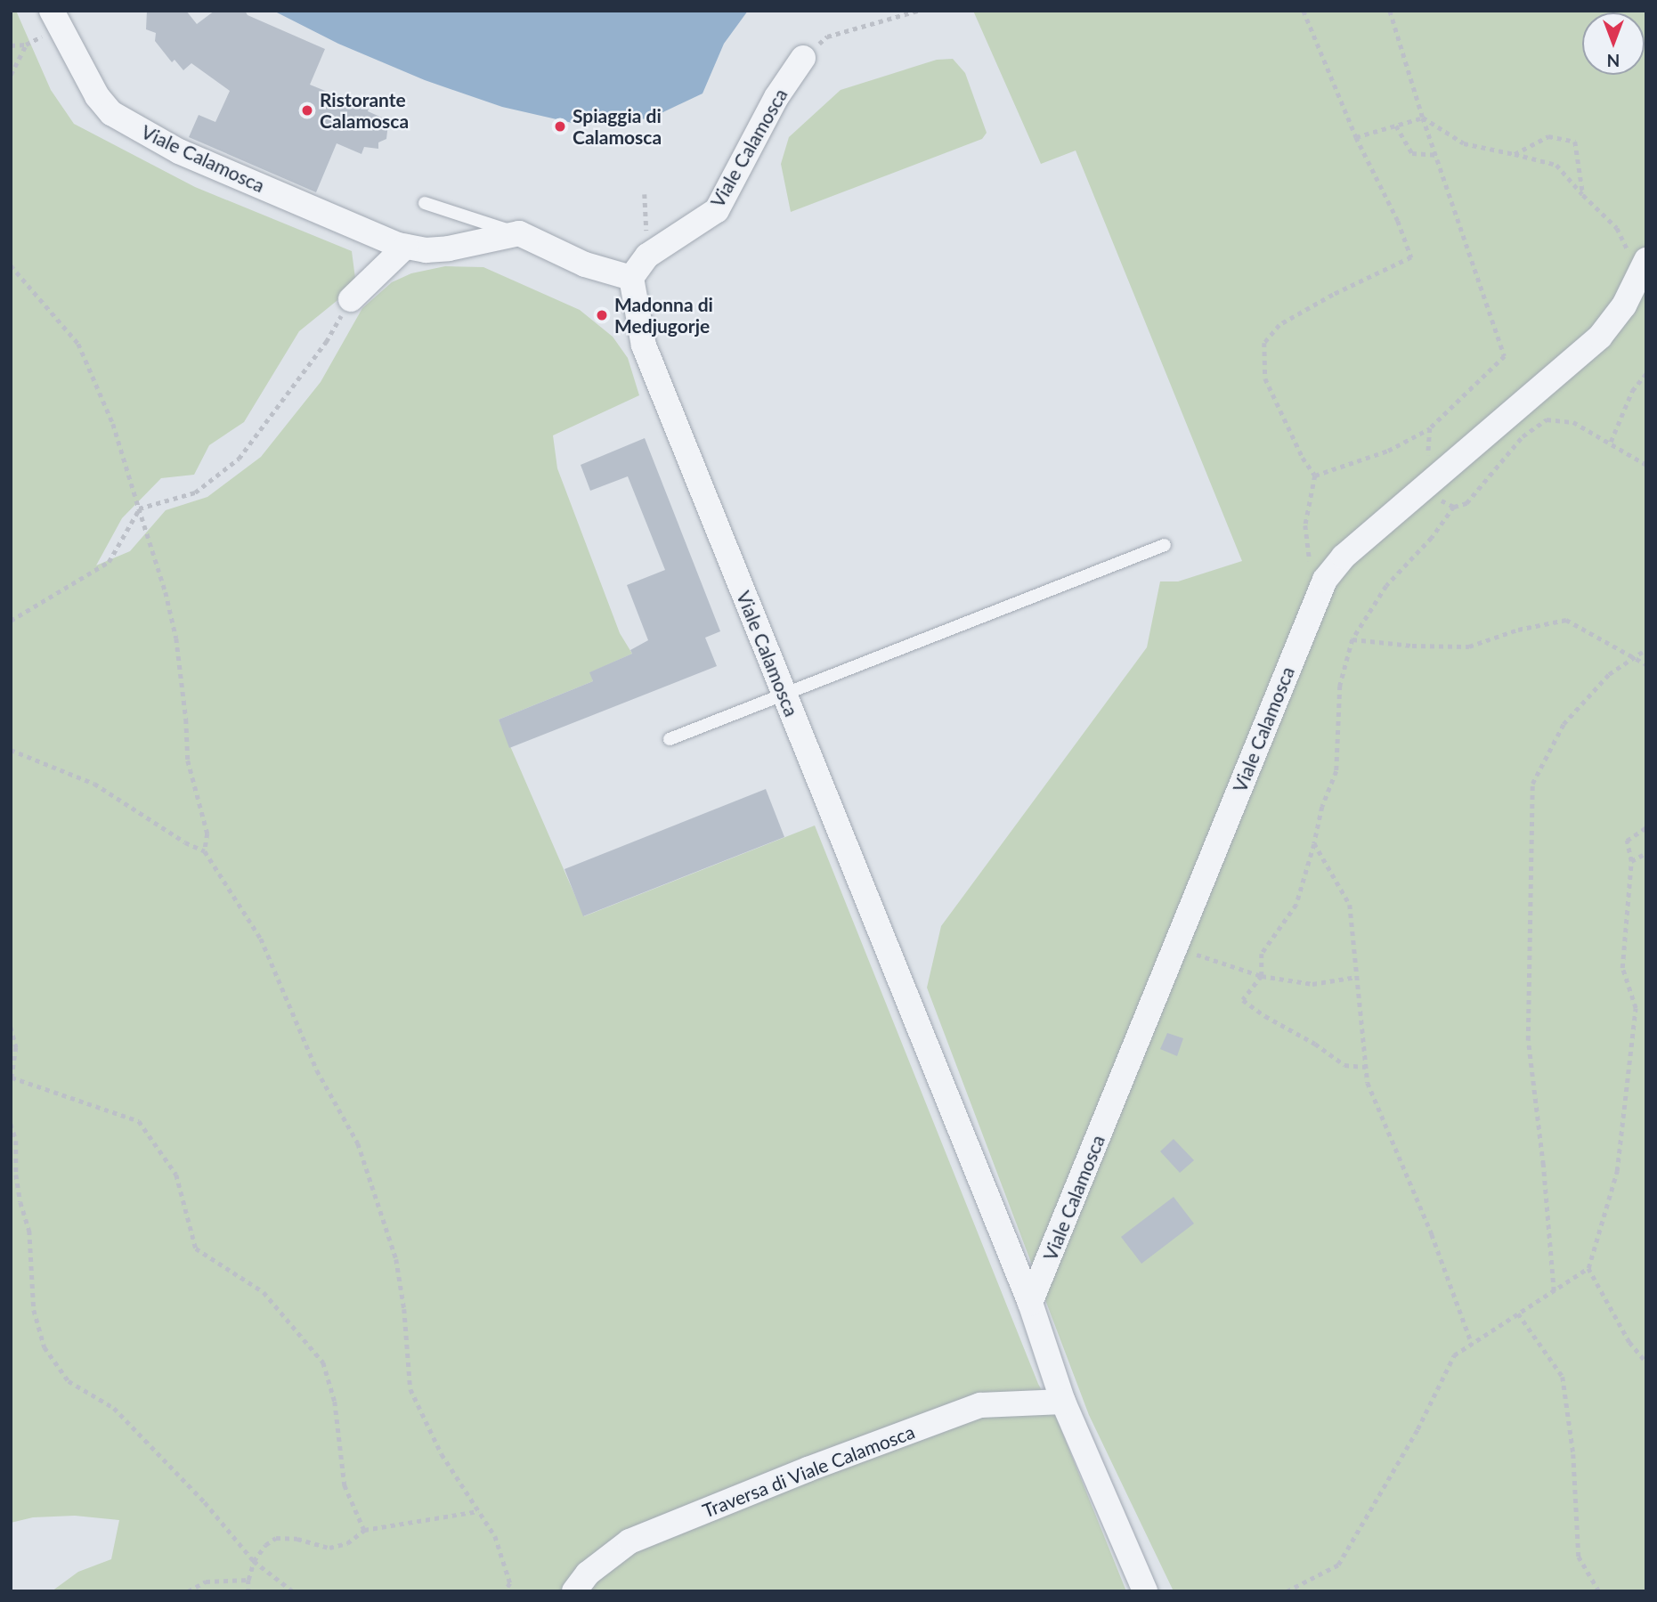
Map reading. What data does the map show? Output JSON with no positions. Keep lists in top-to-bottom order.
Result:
{
  "streets": {
    "street": ["Viale Calamosca", "Traversa di Viale Calamosca"]
  },
  "crossings": [
    ["Viale Calamosca", "Traversa di Viale Calamosca"]
  ],
  "places": ["Ristorante Calamosca", "Spiaggia di Calamosca", "Madonna di Medjugorje"],
  "north": "bottom"
}
